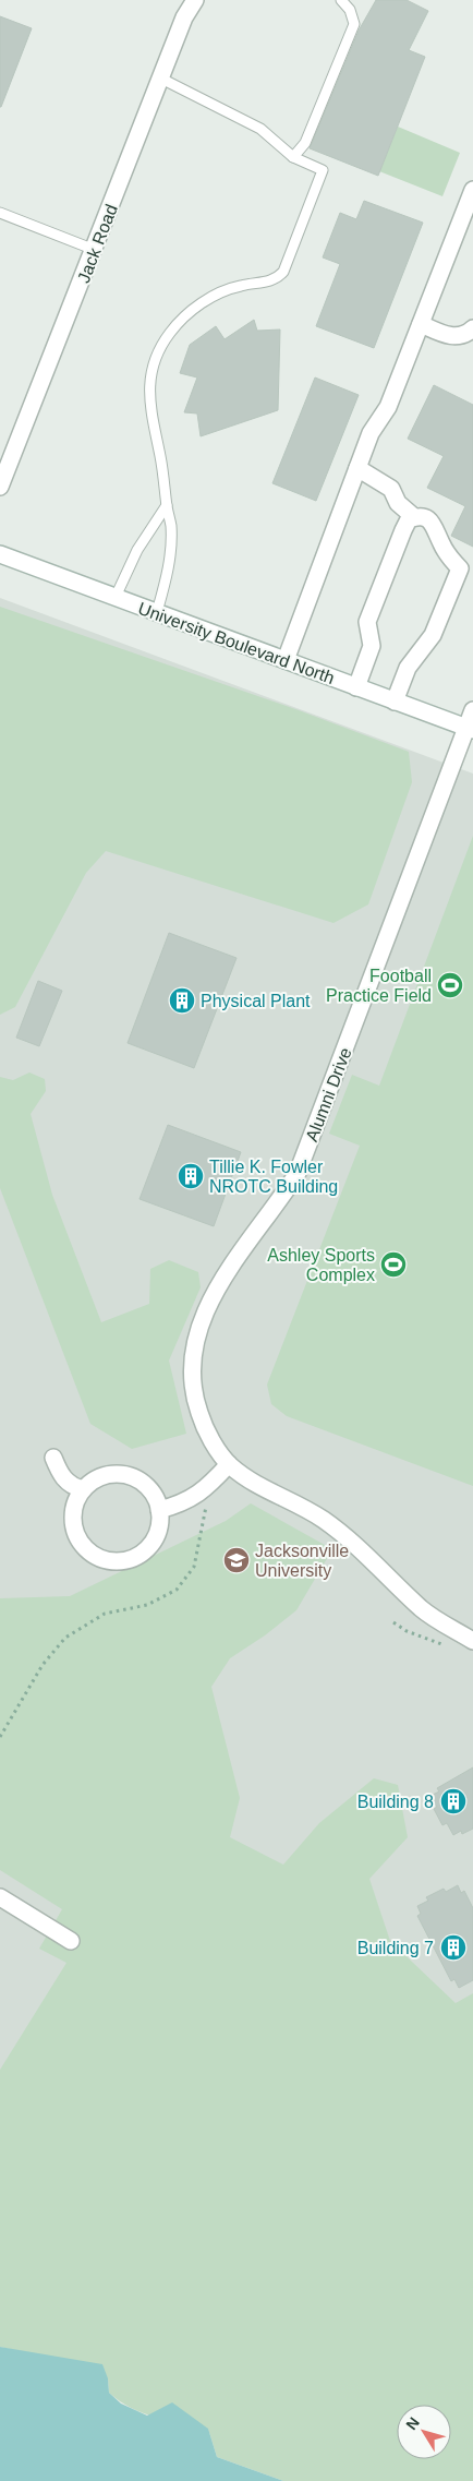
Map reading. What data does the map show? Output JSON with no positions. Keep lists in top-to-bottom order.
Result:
{
  "streets": {
    "street": ["Jack Road", "University Boulevard North", "Alumni Drive"]
  },
  "crossings": [
    ["University Boulevard North", "Alumni Drive"]
  ],
  "places": {
    "sports": ["Football Practice Field", "Ashley Sports Complex"],
    "building": [
      "Physical Plant",
      "Tillie K. Fowler NROTC Building",
      "Building 8",
      "Building 7"
    ],
    "school or university": ["Jacksonville University"]
  },
  "north": "top left"
}
